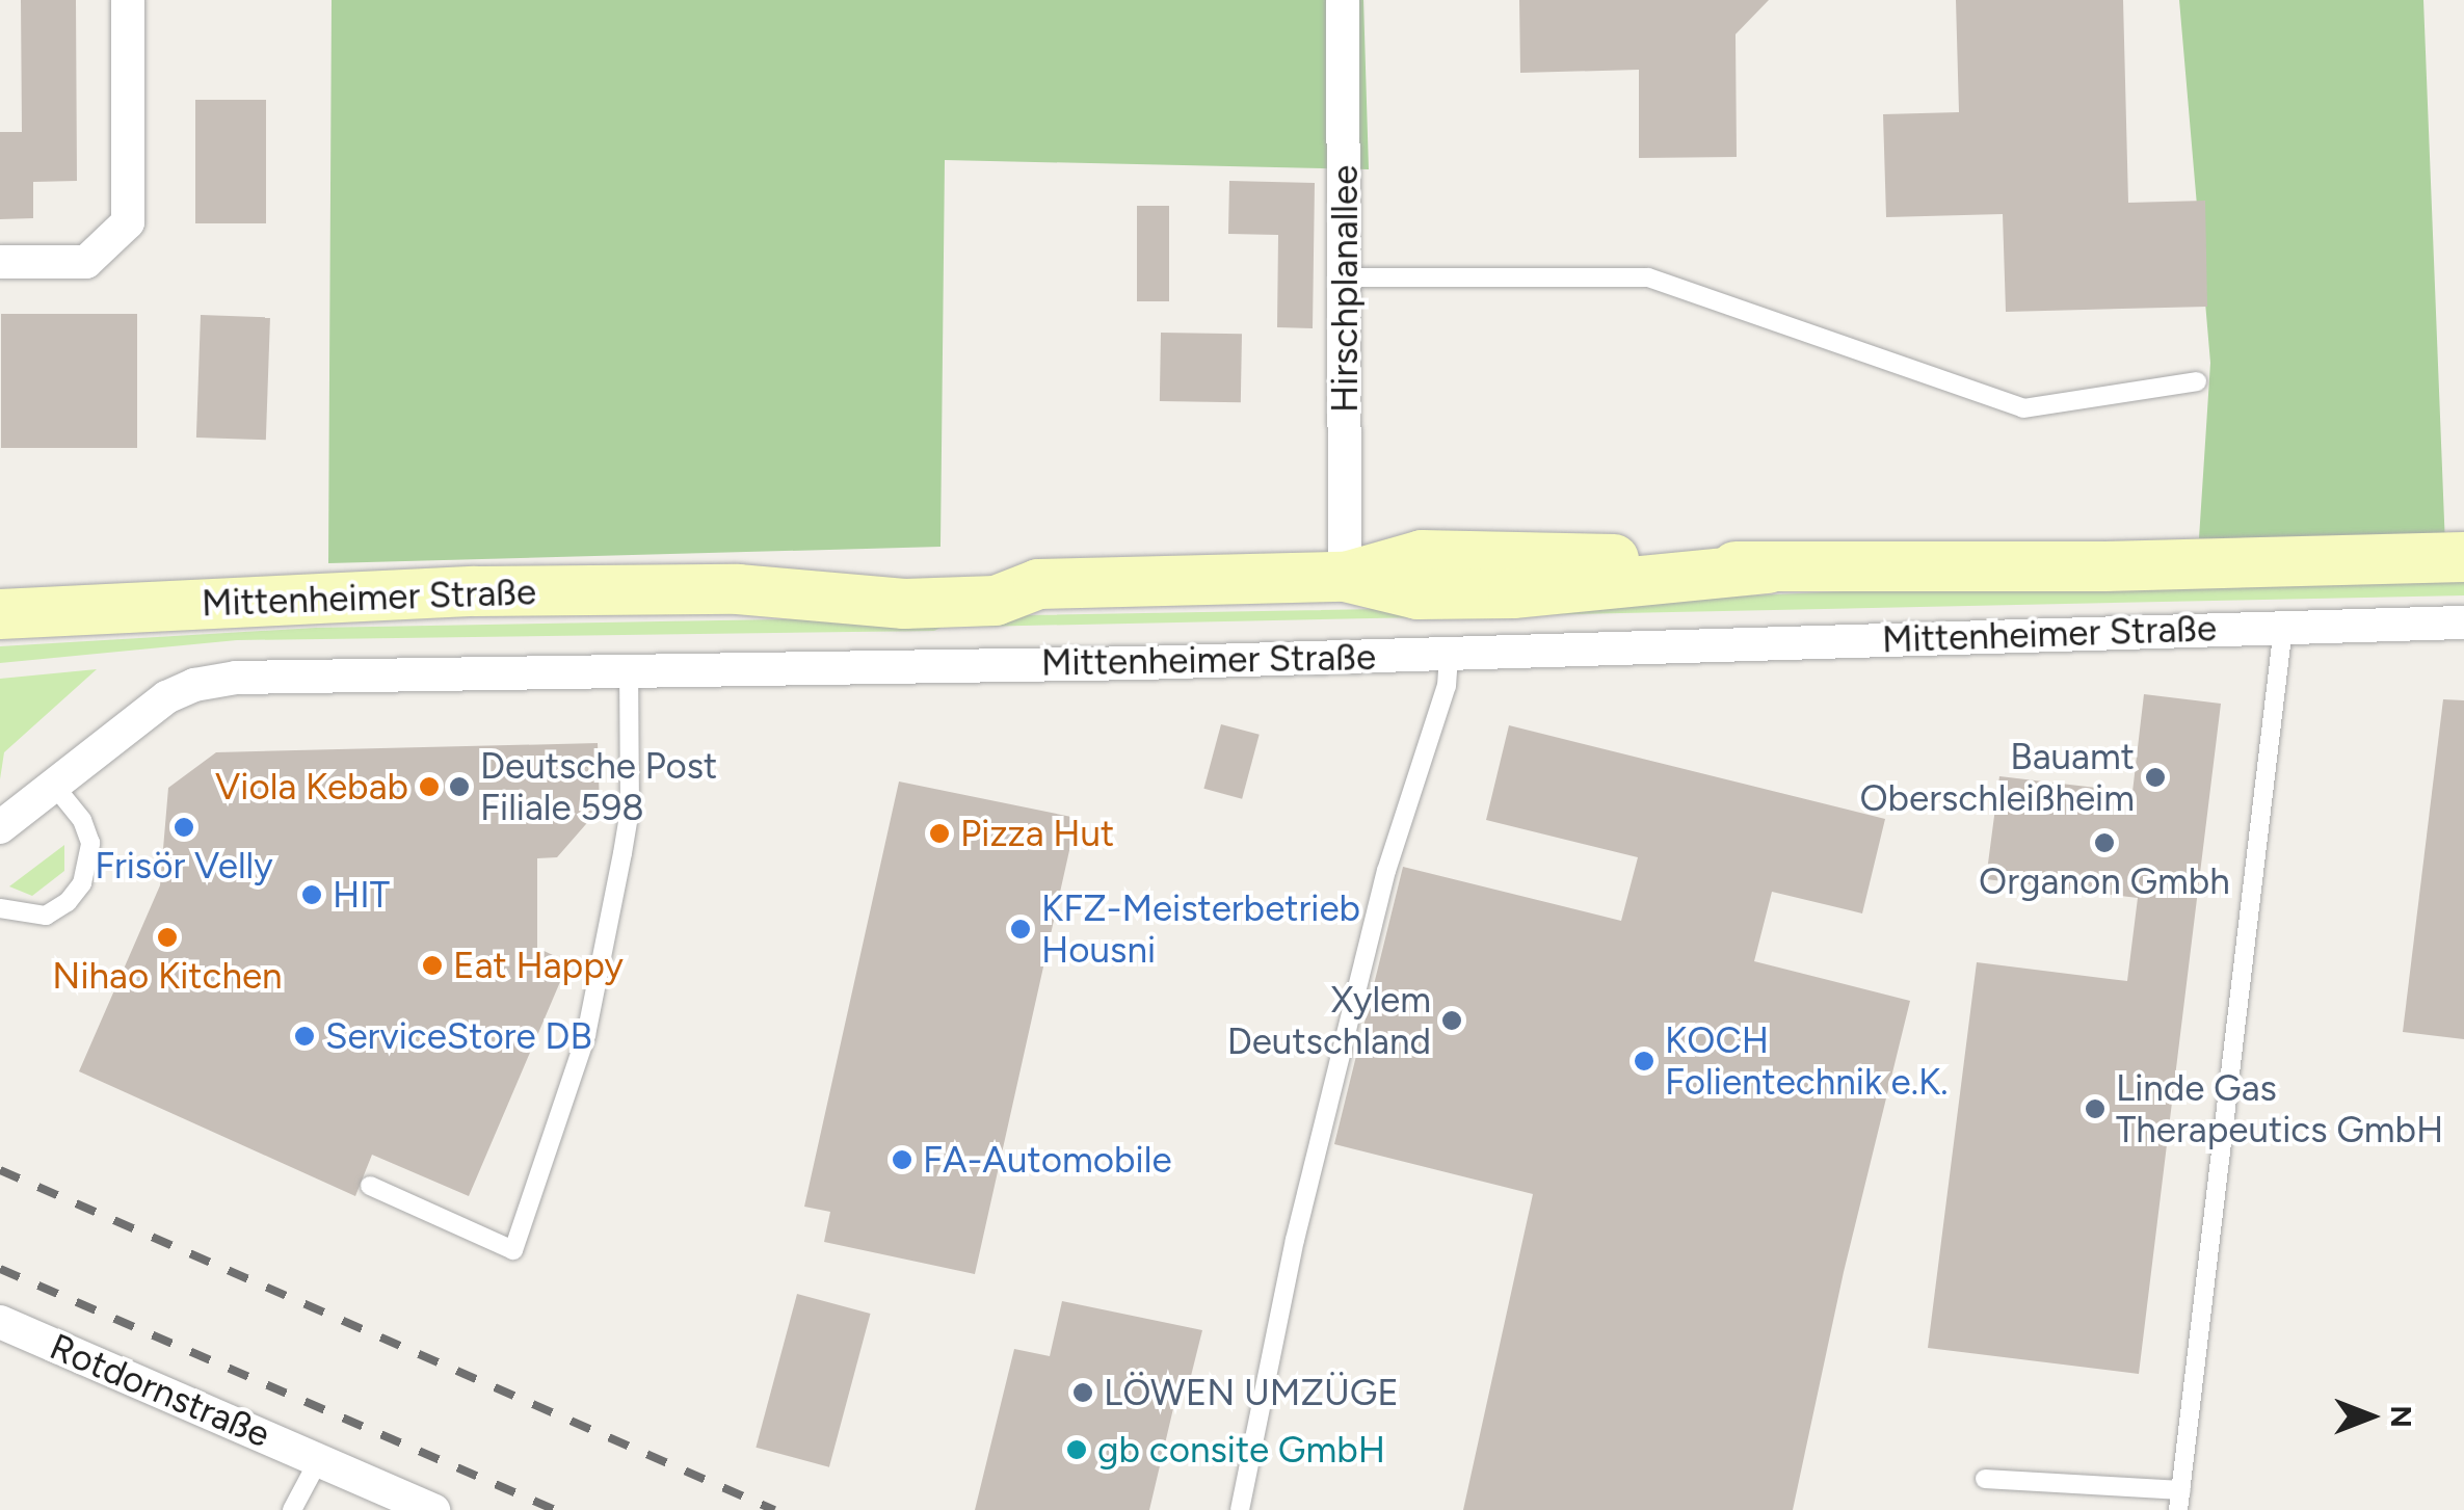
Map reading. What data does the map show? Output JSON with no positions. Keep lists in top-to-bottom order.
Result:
{
  "streets": {
    "main road": ["Mittenheimer Straße"],
    "street": ["Hirschplanallee", "Rotdornstraße"]
  },
  "crossings": [
    ["Hirschplanallee", "Mittenheimer Straße"]
  ],
  "places": [
    "Bauamt Oberschleißheim",
    "Viola Kebab",
    "Deutsche Post Filiale 598",
    "Frisör Velly",
    "Pizza Hut",
    "Organon Gmbh",
    "HIT",
    "KFZ-Meisterbetrieb Housni",
    "Nihao Kitchen",
    "Eat Happy",
    "Xylem Deutschland",
    "ServiceStore DB",
    "KOCH Folientechnik e.K.",
    "Linde Gas Therapeutics GmbH",
    "FA-Automobile",
    "LÖWEN UMZÜGE",
    "gb consite GmbH"
  ],
  "north": "right"
}
